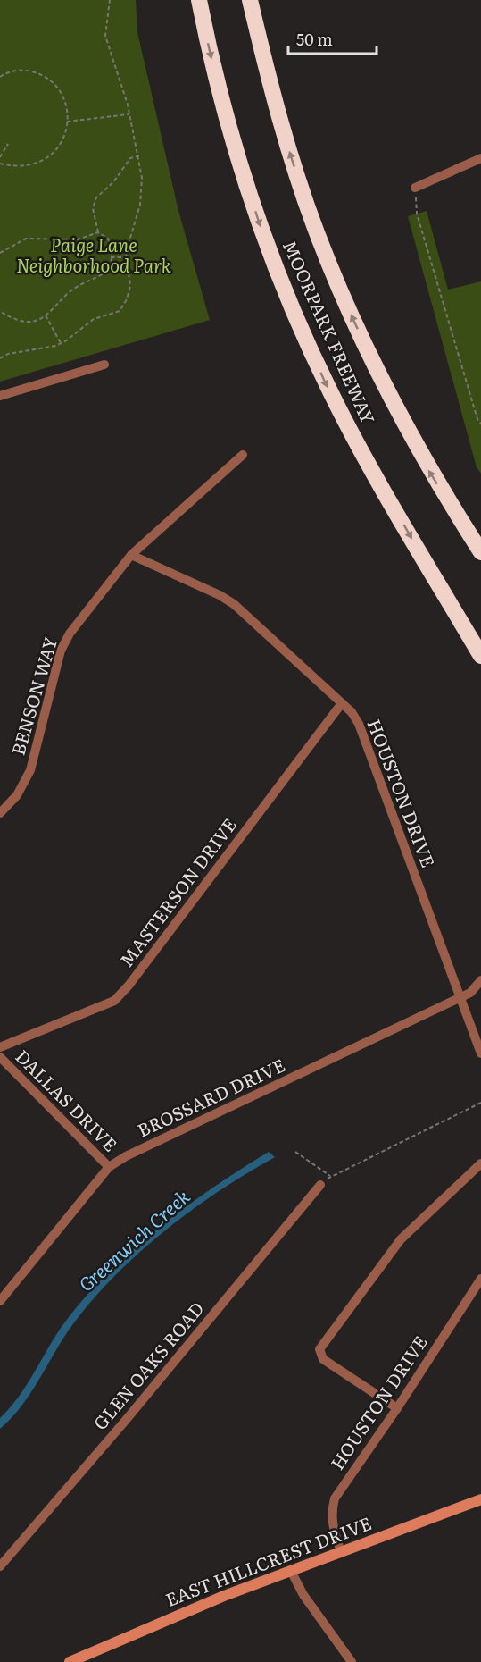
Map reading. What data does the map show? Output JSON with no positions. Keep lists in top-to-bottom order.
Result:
{
  "streets": {
    "highway": ["MOORPARK FREEWAY"],
    "main road": ["EAST HILLCREST DRIVE"],
    "street": [
      "BENSON WAY",
      "HOUSTON DRIVE",
      "MASTERSON DRIVE",
      "BROSSARD DRIVE",
      "DALLAS DRIVE",
      "GLEN OAKS ROAD"
    ]
  },
  "crossings": [
    ["BENSON WAY", "HOUSTON DRIVE"],
    ["HOUSTON DRIVE", "MASTERSON DRIVE"],
    ["HOUSTON DRIVE", "BROSSARD DRIVE"],
    ["HOUSTON DRIVE", "EAST HILLCREST DRIVE"],
    ["BROSSARD DRIVE", "DALLAS DRIVE"]
  ],
  "water": ["Greenwich Creek"],
  "parks": ["Paige Lane Neighborhood Park"],
  "scale_bar": "50 m"
}
